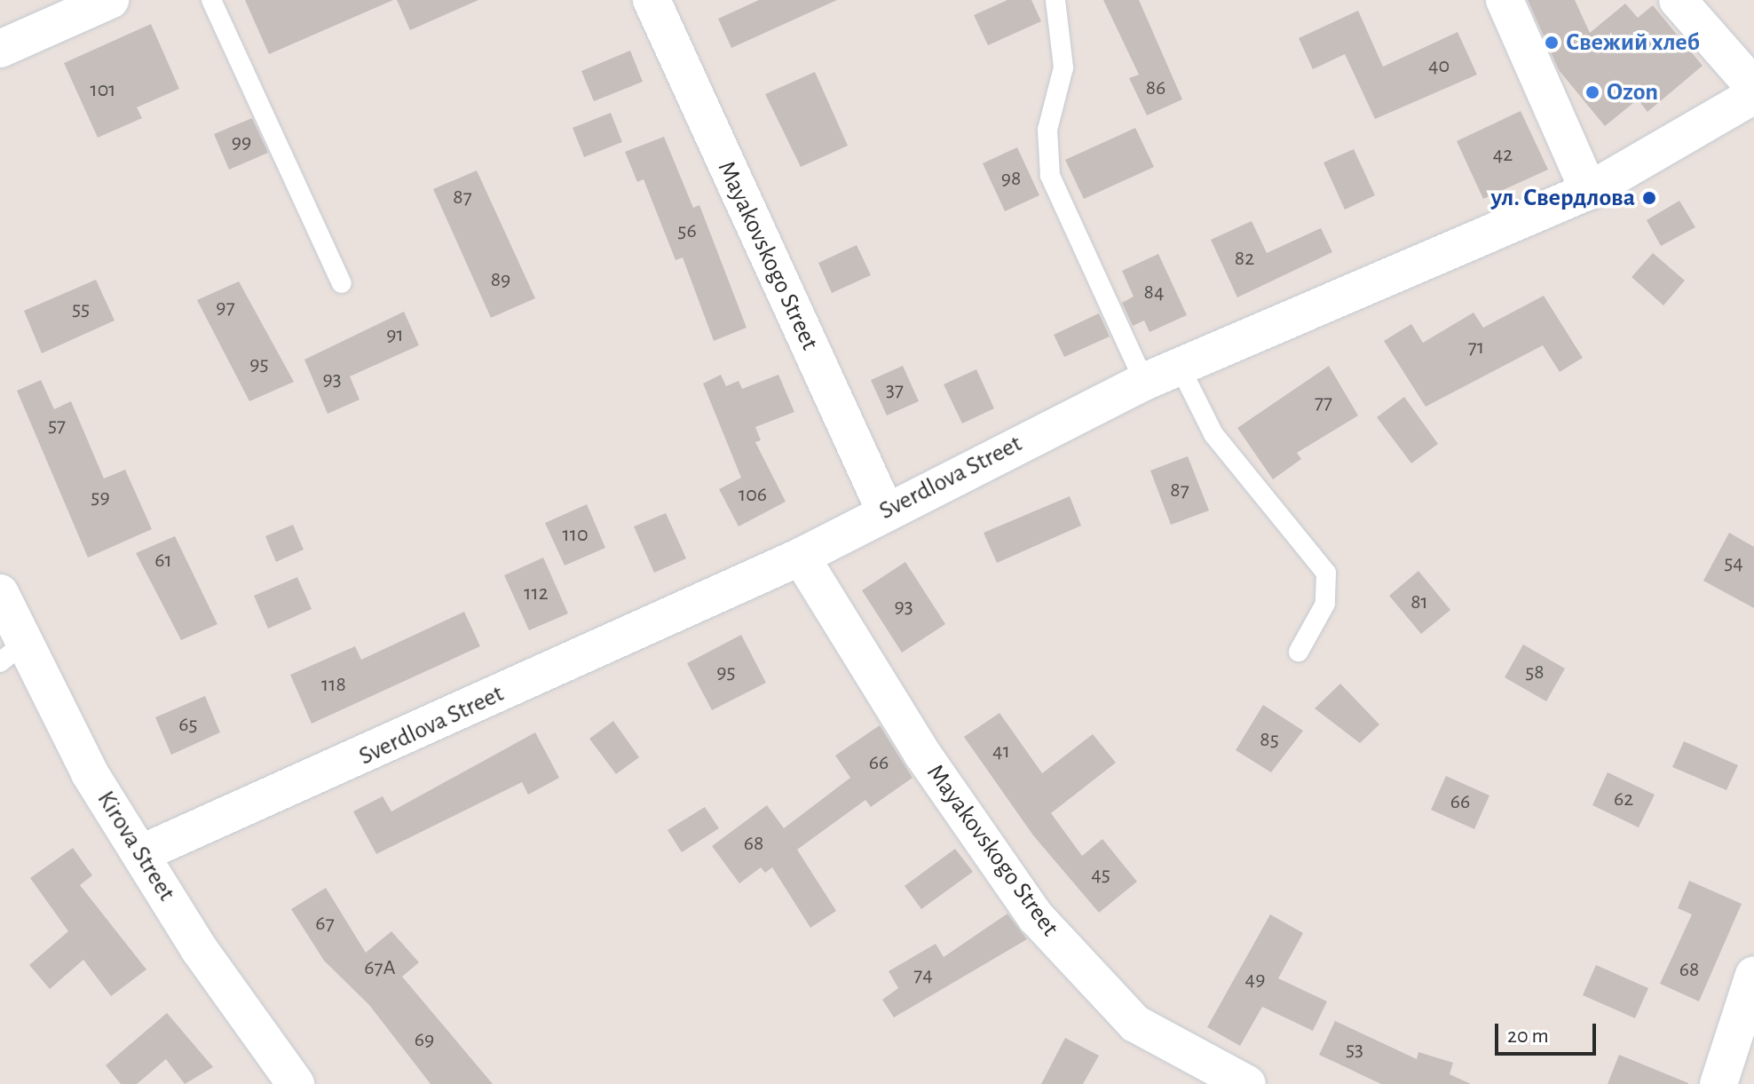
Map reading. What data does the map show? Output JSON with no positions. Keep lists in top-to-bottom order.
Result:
{
  "streets": {
    "street": ["Mayakovskogo Street", "Sverdlova Street", "Kirova Street"]
  },
  "crossings": [
    ["Mayakovskogo Street", "Sverdlova Street"],
    ["Sverdlova Street", "Kirova Street"]
  ],
  "places": ["Свежий хлеб", "Ozon", "ул. Свердлова"],
  "house_numbers": [
    "40",
    "86",
    "101",
    "99",
    "42",
    "98",
    "87",
    "56",
    "82",
    "89",
    "84",
    "97",
    "55",
    "91",
    "71",
    "95",
    "93",
    "37",
    "77",
    "57",
    "87",
    "106",
    "59",
    "110",
    "61",
    "54",
    "112",
    "81",
    "93",
    "95",
    "58",
    "118",
    "65",
    "85",
    "41",
    "66",
    "62",
    "66",
    "68",
    "45",
    "67",
    "67А",
    "68",
    "74",
    "49",
    "69",
    "53"
  ],
  "scale_bar": "20 m"
}
